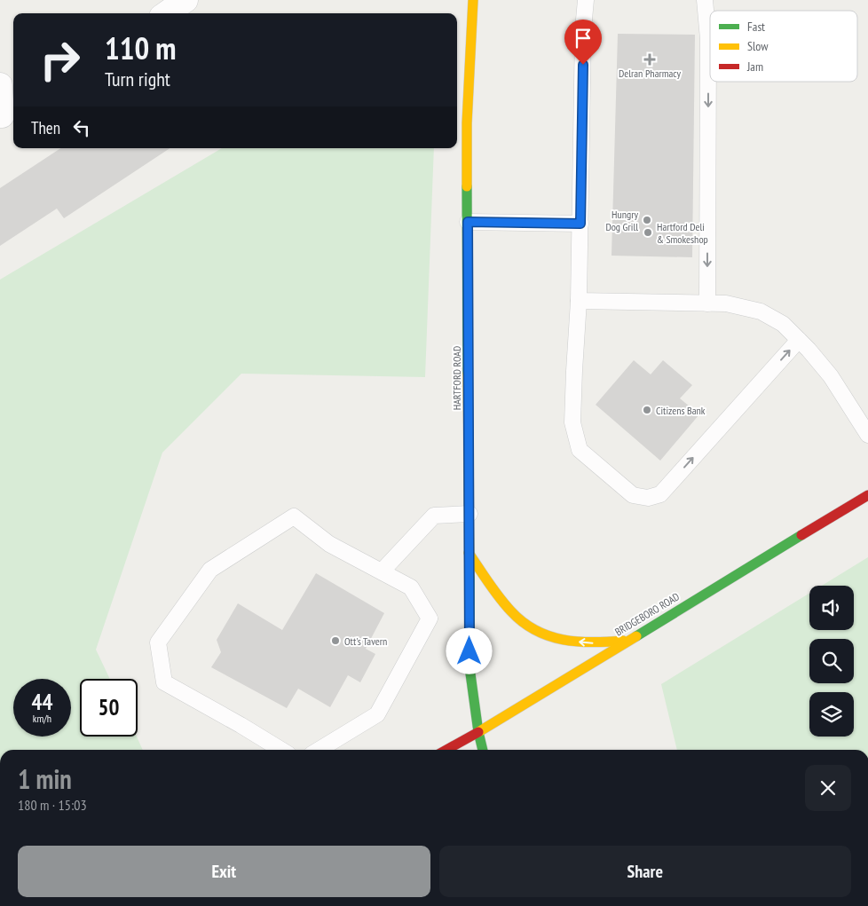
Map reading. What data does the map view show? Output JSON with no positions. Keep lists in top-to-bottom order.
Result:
{
  "streets": {
    "main road": ["HARTFORD ROAD", "BRIDGEBORO ROAD"]
  },
  "crossings": [
    ["HARTFORD ROAD", "BRIDGEBORO ROAD"]
  ],
  "places": {
    "health": ["Delran Pharmacy"],
    "other": [
      "Hungry Dog Grill",
      "Hartford Deli & Smokeshop",
      "Citizens Bank",
      "Ott's Tavern"
    ]
  },
  "legend": ["Fast", "Slow", "Jam"],
  "page": {
    "turn": ["110 m", "Turn right"],
    "then": "Then",
    "speed": "44 km/h",
    "limit": "50",
    "heading": ["1 min", "180 m · 15:03"],
    "buttons": ["Exit", "Share"]
  }
}
